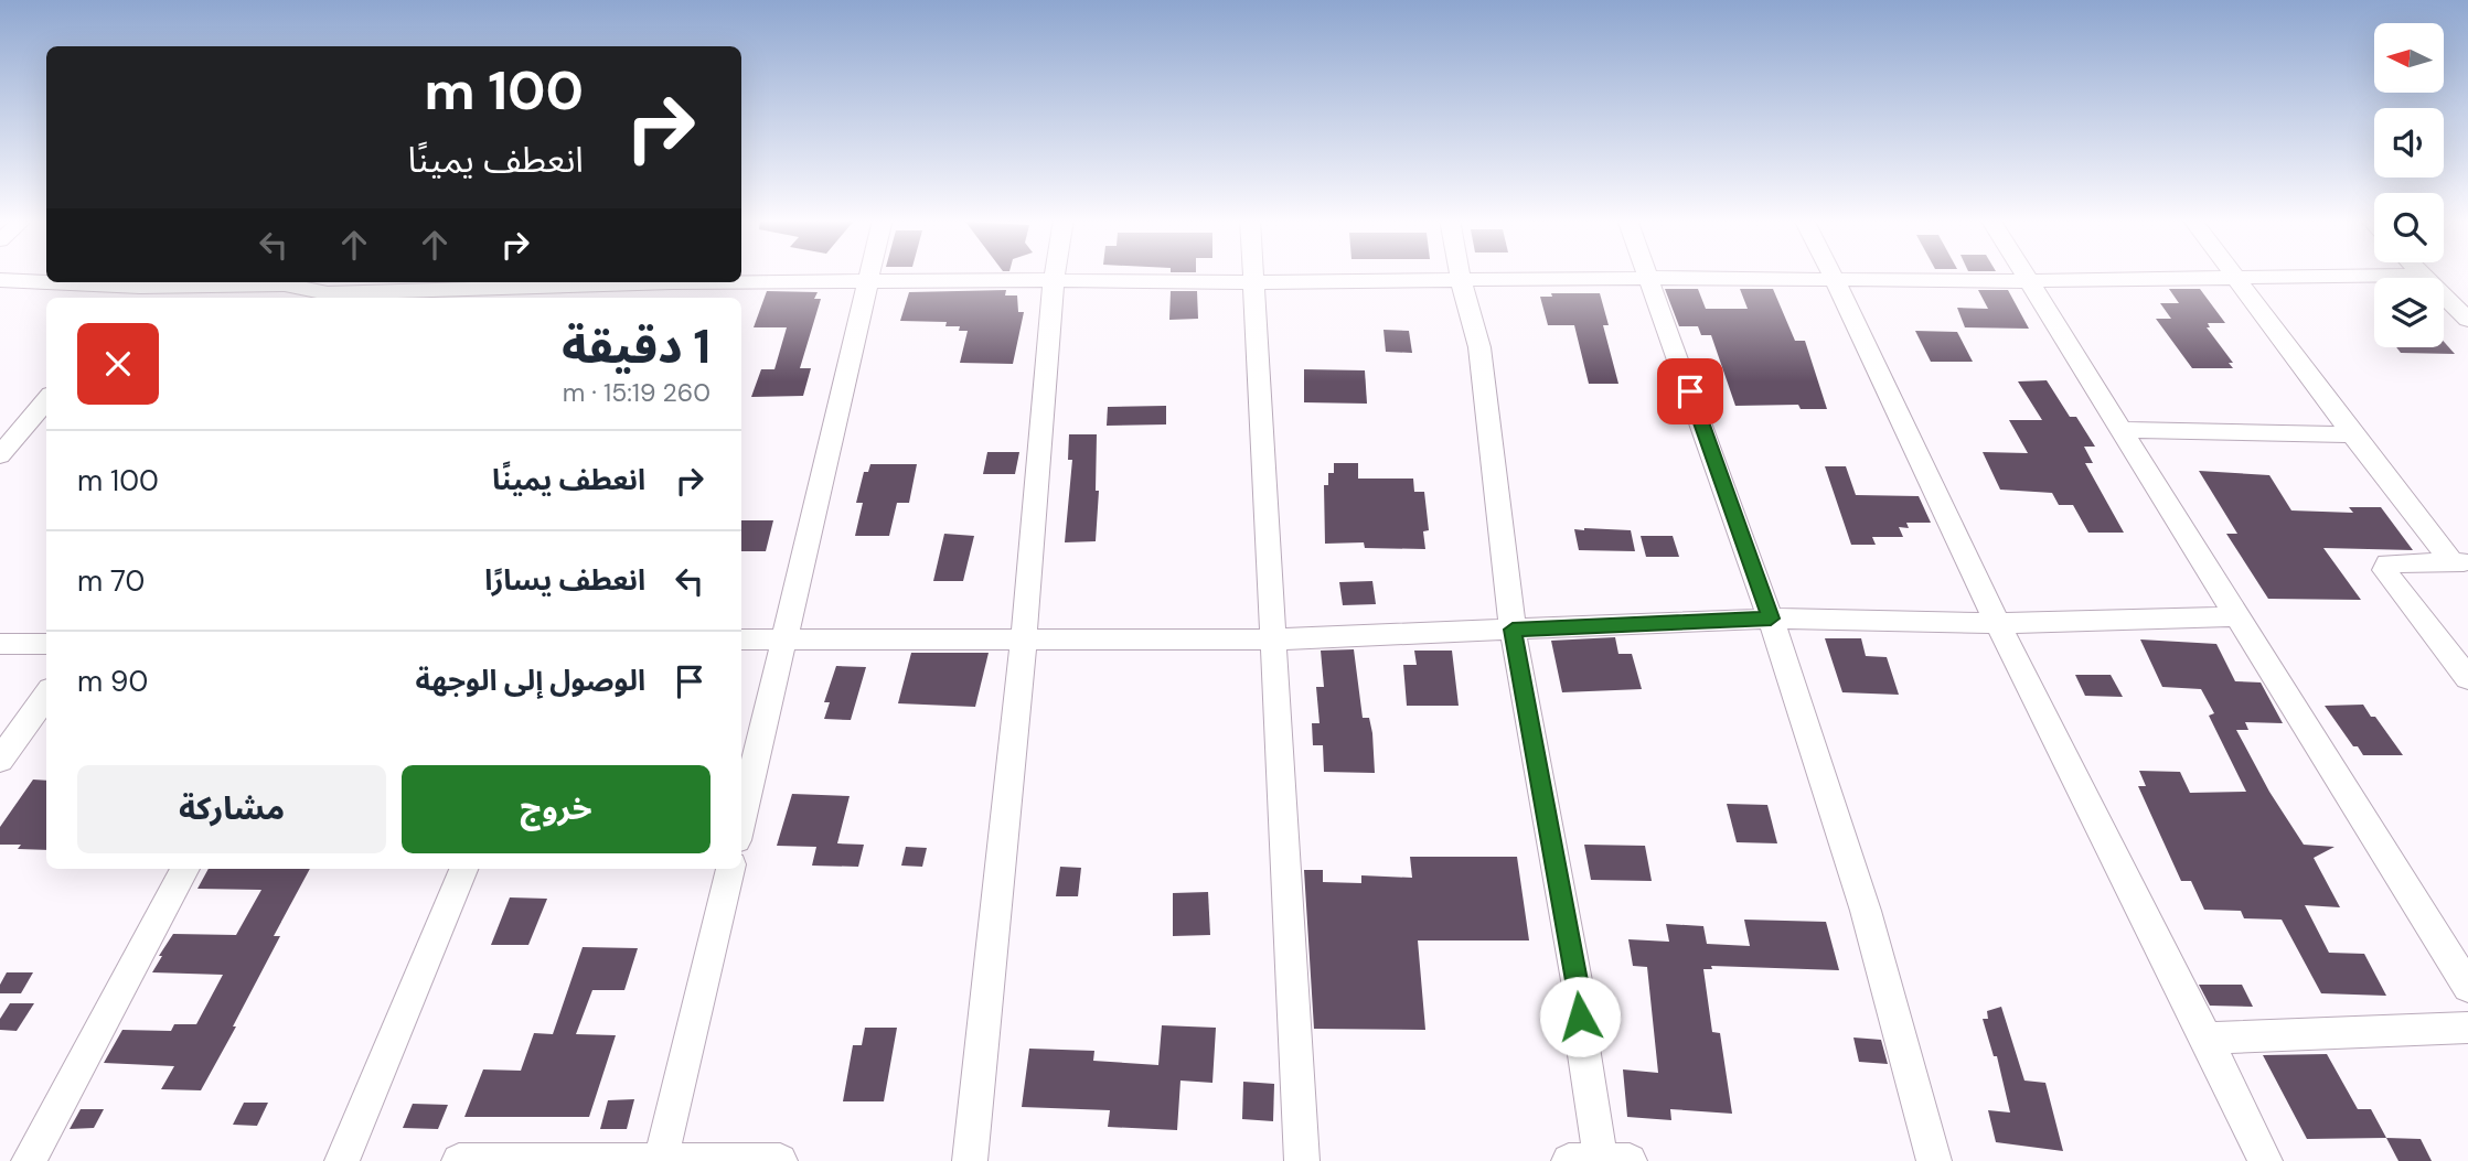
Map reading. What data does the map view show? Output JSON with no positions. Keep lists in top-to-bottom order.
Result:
{
  "north": "left",
  "page": {
    "turn": ["100 m", "انعطف يمينًا"],
    "heading": ["1 دقيقة", "260 m · 15:19"],
    "list": [
      {
        "name": "انعطف يمينًا",
        "value": "100 m"
      },
      {
        "name": "انعطف يسارًا",
        "value": "70 m"
      },
      {
        "name": "الوصول إلى الوجهة",
        "value": "90 m"
      }
    ],
    "buttons": ["خروج", "مشاركة"]
  }
}
